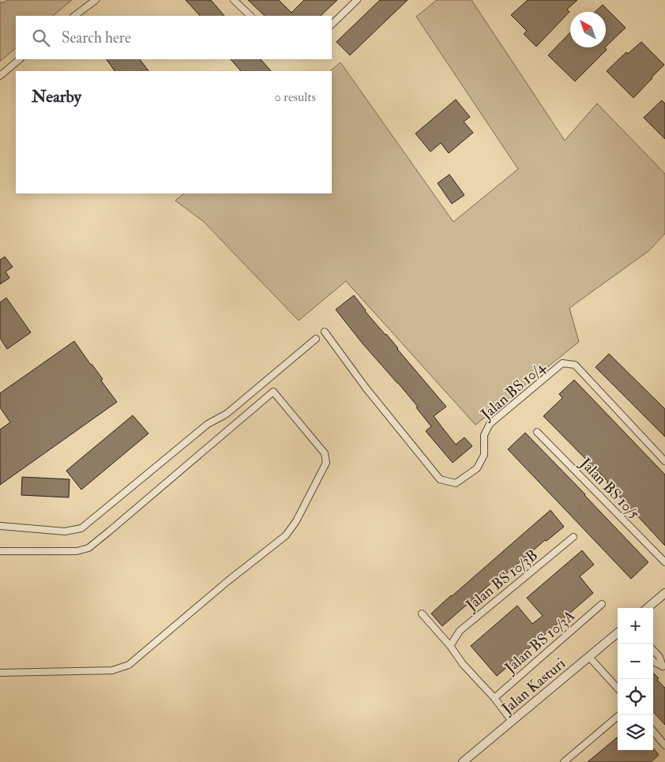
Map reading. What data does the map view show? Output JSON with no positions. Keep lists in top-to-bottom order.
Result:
{
  "streets": {
    "street": [
      "Jalan BS 10/4",
      "Jalan BS 10/5",
      "Jalan BS 10/3B",
      "Jalan BS 10/3A",
      "Jalan Kasturi"
    ]
  },
  "north": "top left",
  "page": {
    "search": "Search here",
    "heading": ["Nearby", "0 results"],
    "map_buttons": ["+", "−"]
  }
}
